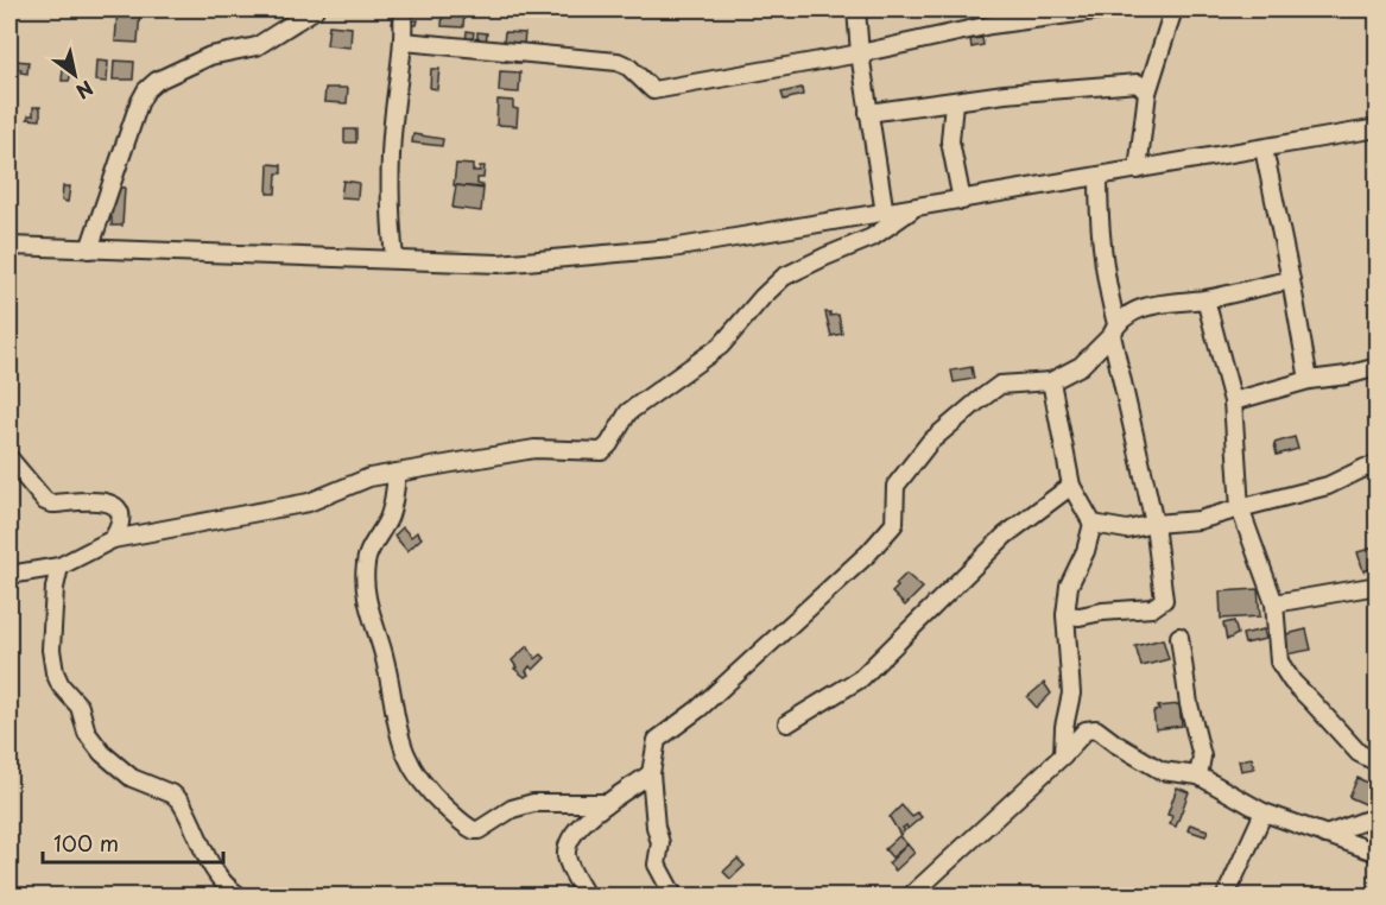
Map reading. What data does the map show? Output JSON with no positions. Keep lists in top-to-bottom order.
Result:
{
  "scale_bar": "100 m",
  "north": "bottom right"
}
